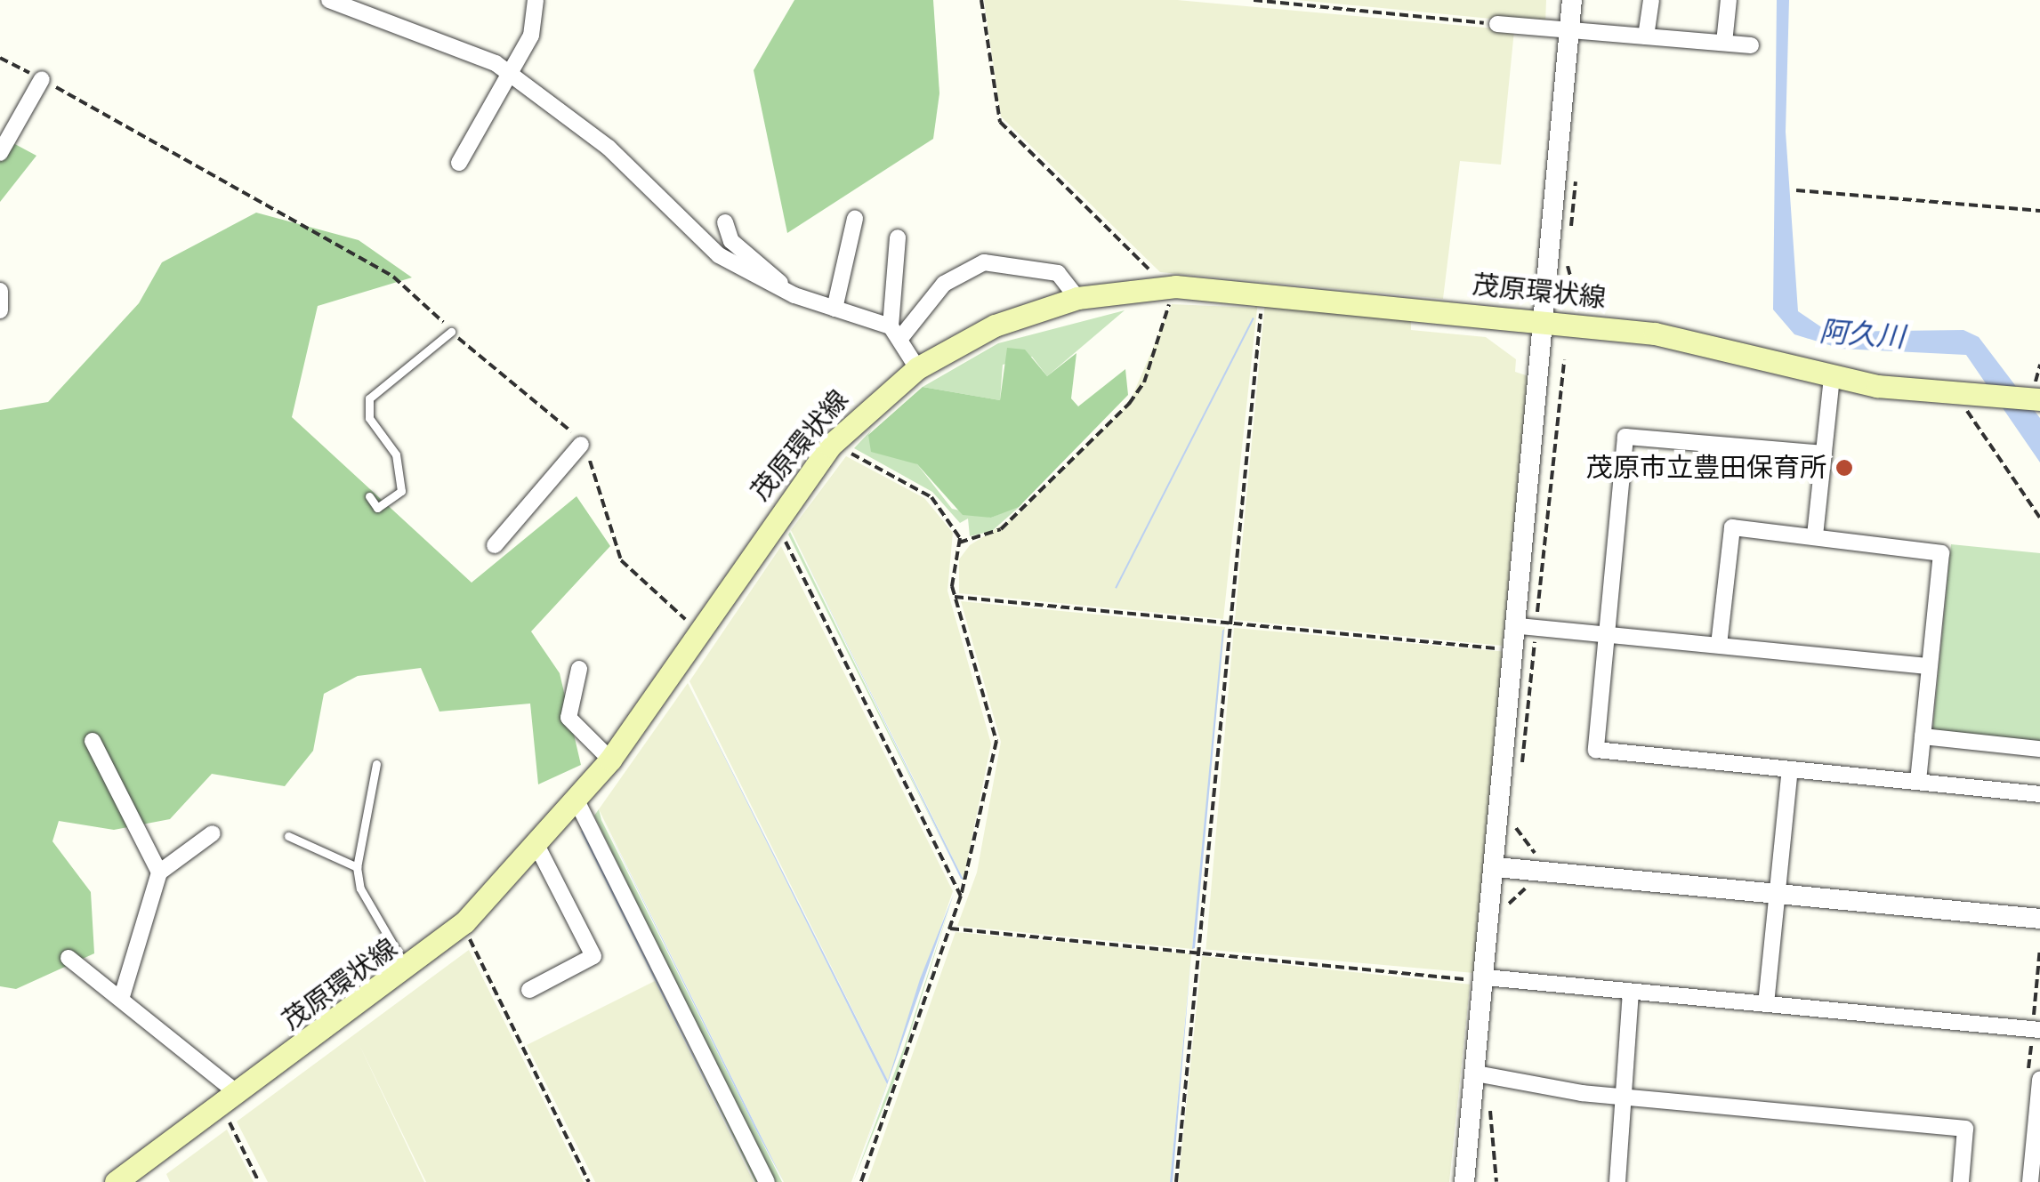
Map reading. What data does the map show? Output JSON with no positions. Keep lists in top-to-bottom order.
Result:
{
  "streets": {
    "main road": ["茂原環状線"]
  },
  "water": ["阿久川"],
  "places": ["茂原市立豊田保育所"]
}
